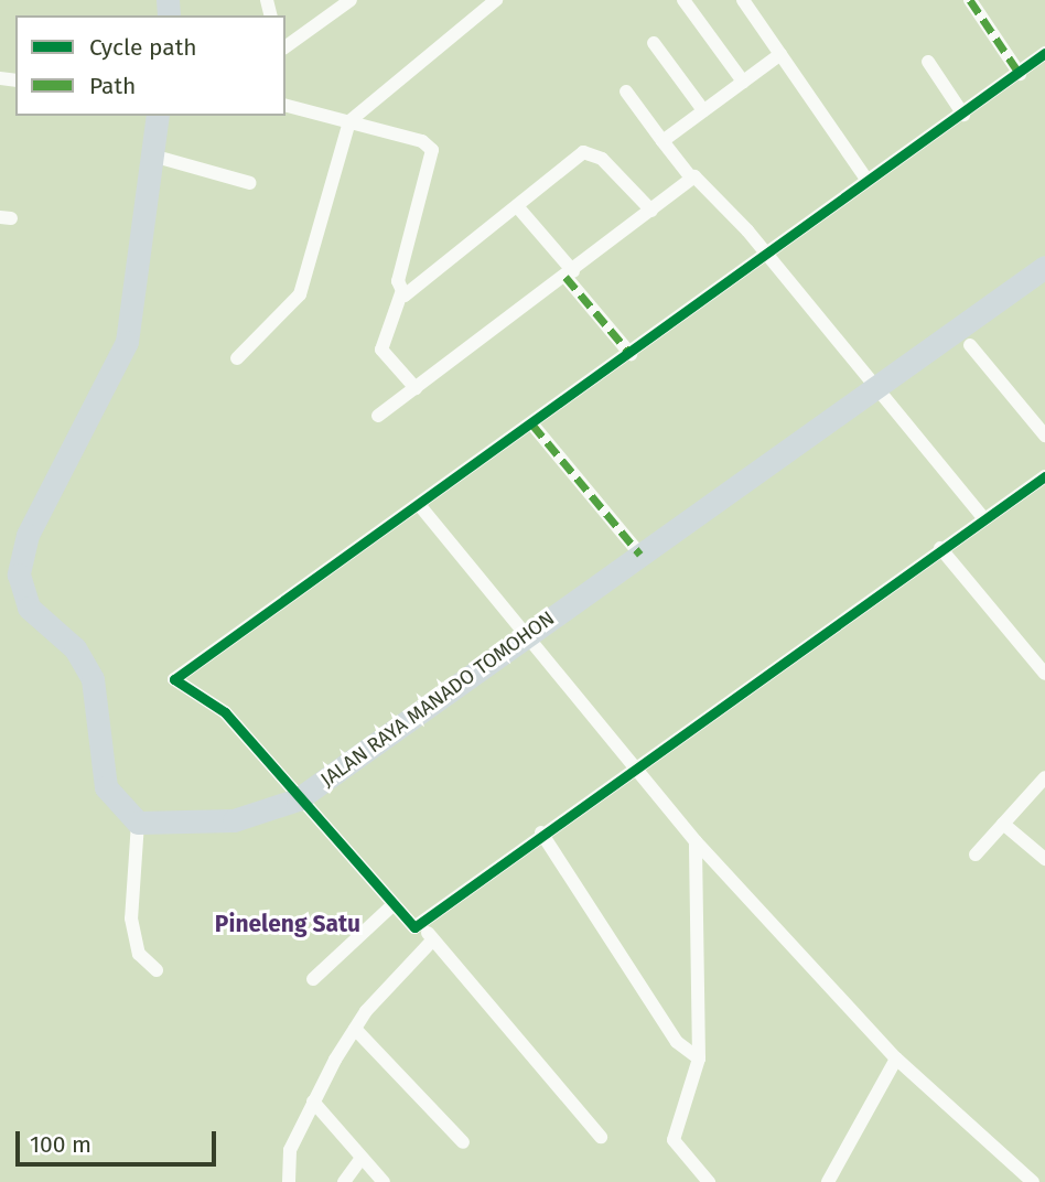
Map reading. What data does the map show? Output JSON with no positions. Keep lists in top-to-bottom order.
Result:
{
  "streets": {
    "highway": ["JALAN RAYA MANADO TOMOHON"]
  },
  "districts": ["Pineleng Satu"],
  "legend": ["Cycle path", "Path"],
  "scale_bar": "100 m"
}
